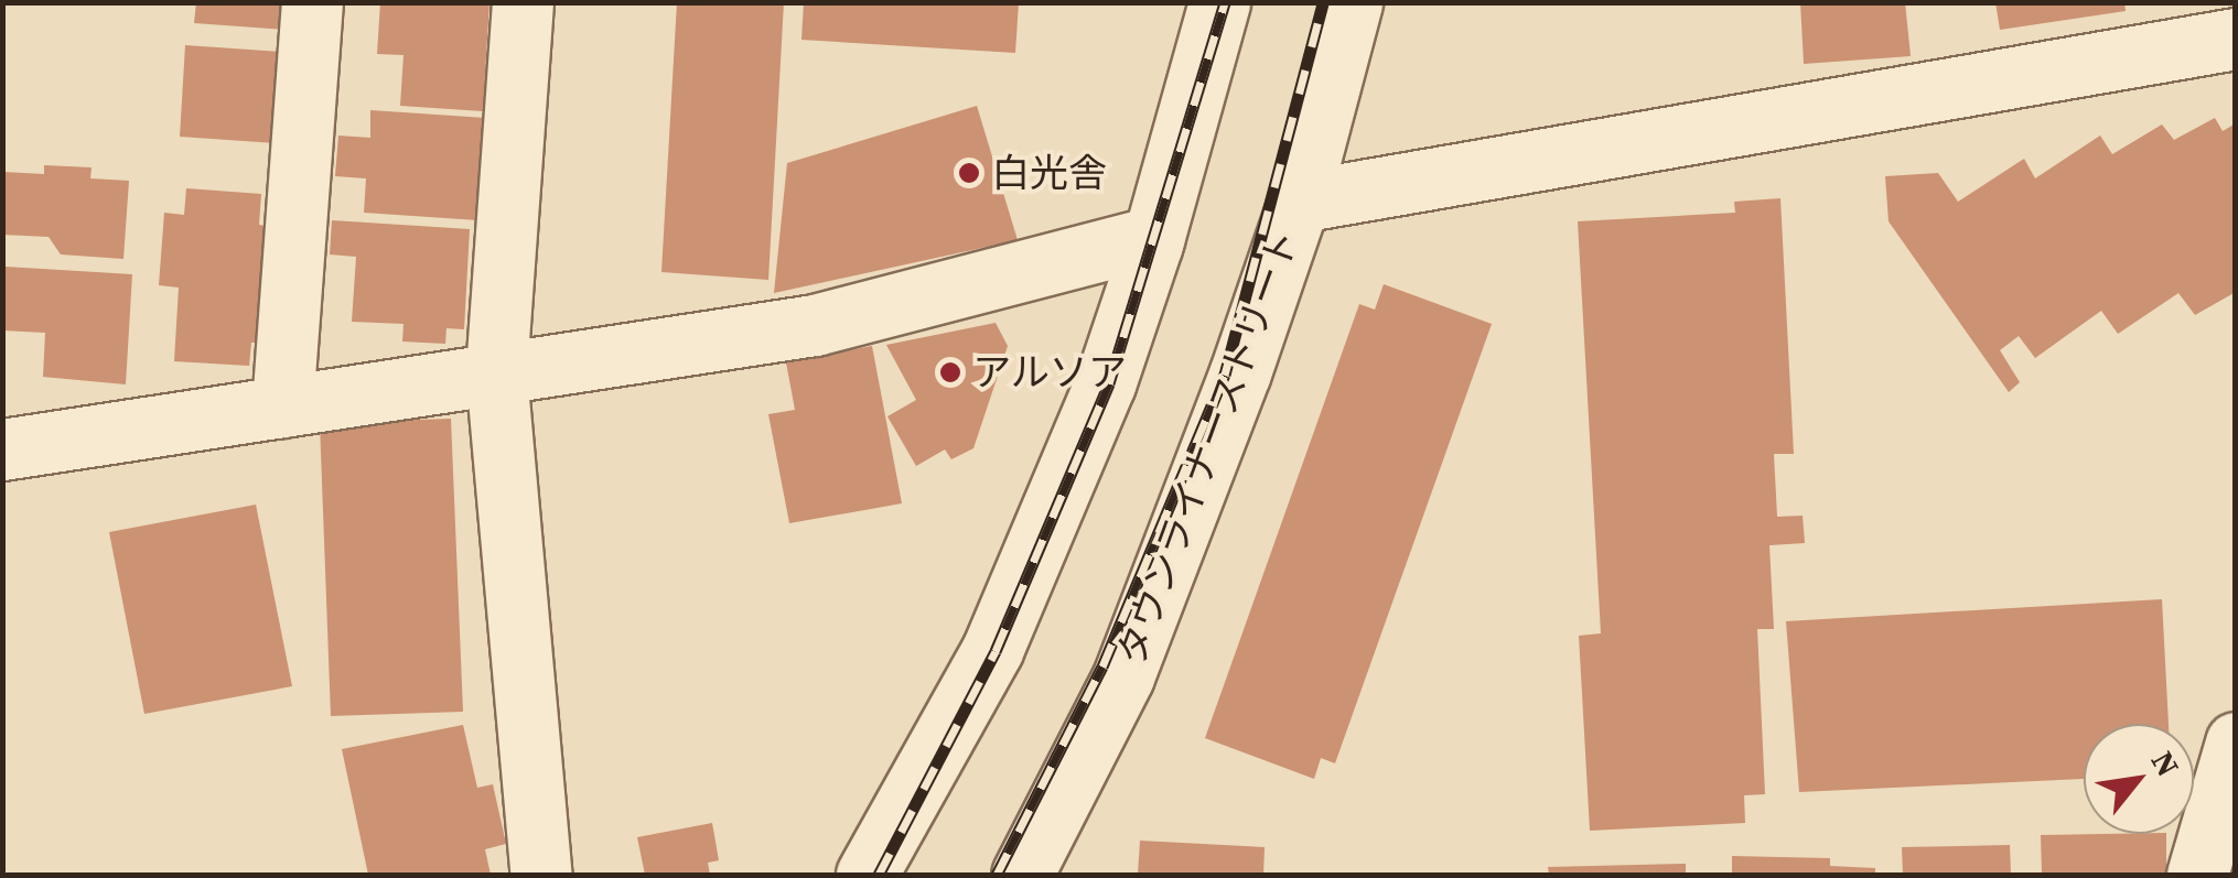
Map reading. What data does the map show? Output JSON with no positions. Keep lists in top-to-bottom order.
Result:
{
  "streets": {
    "street": ["タウンライナーストリート"]
  },
  "places": ["白光舎", "アルソア"],
  "north": "top right"
}
